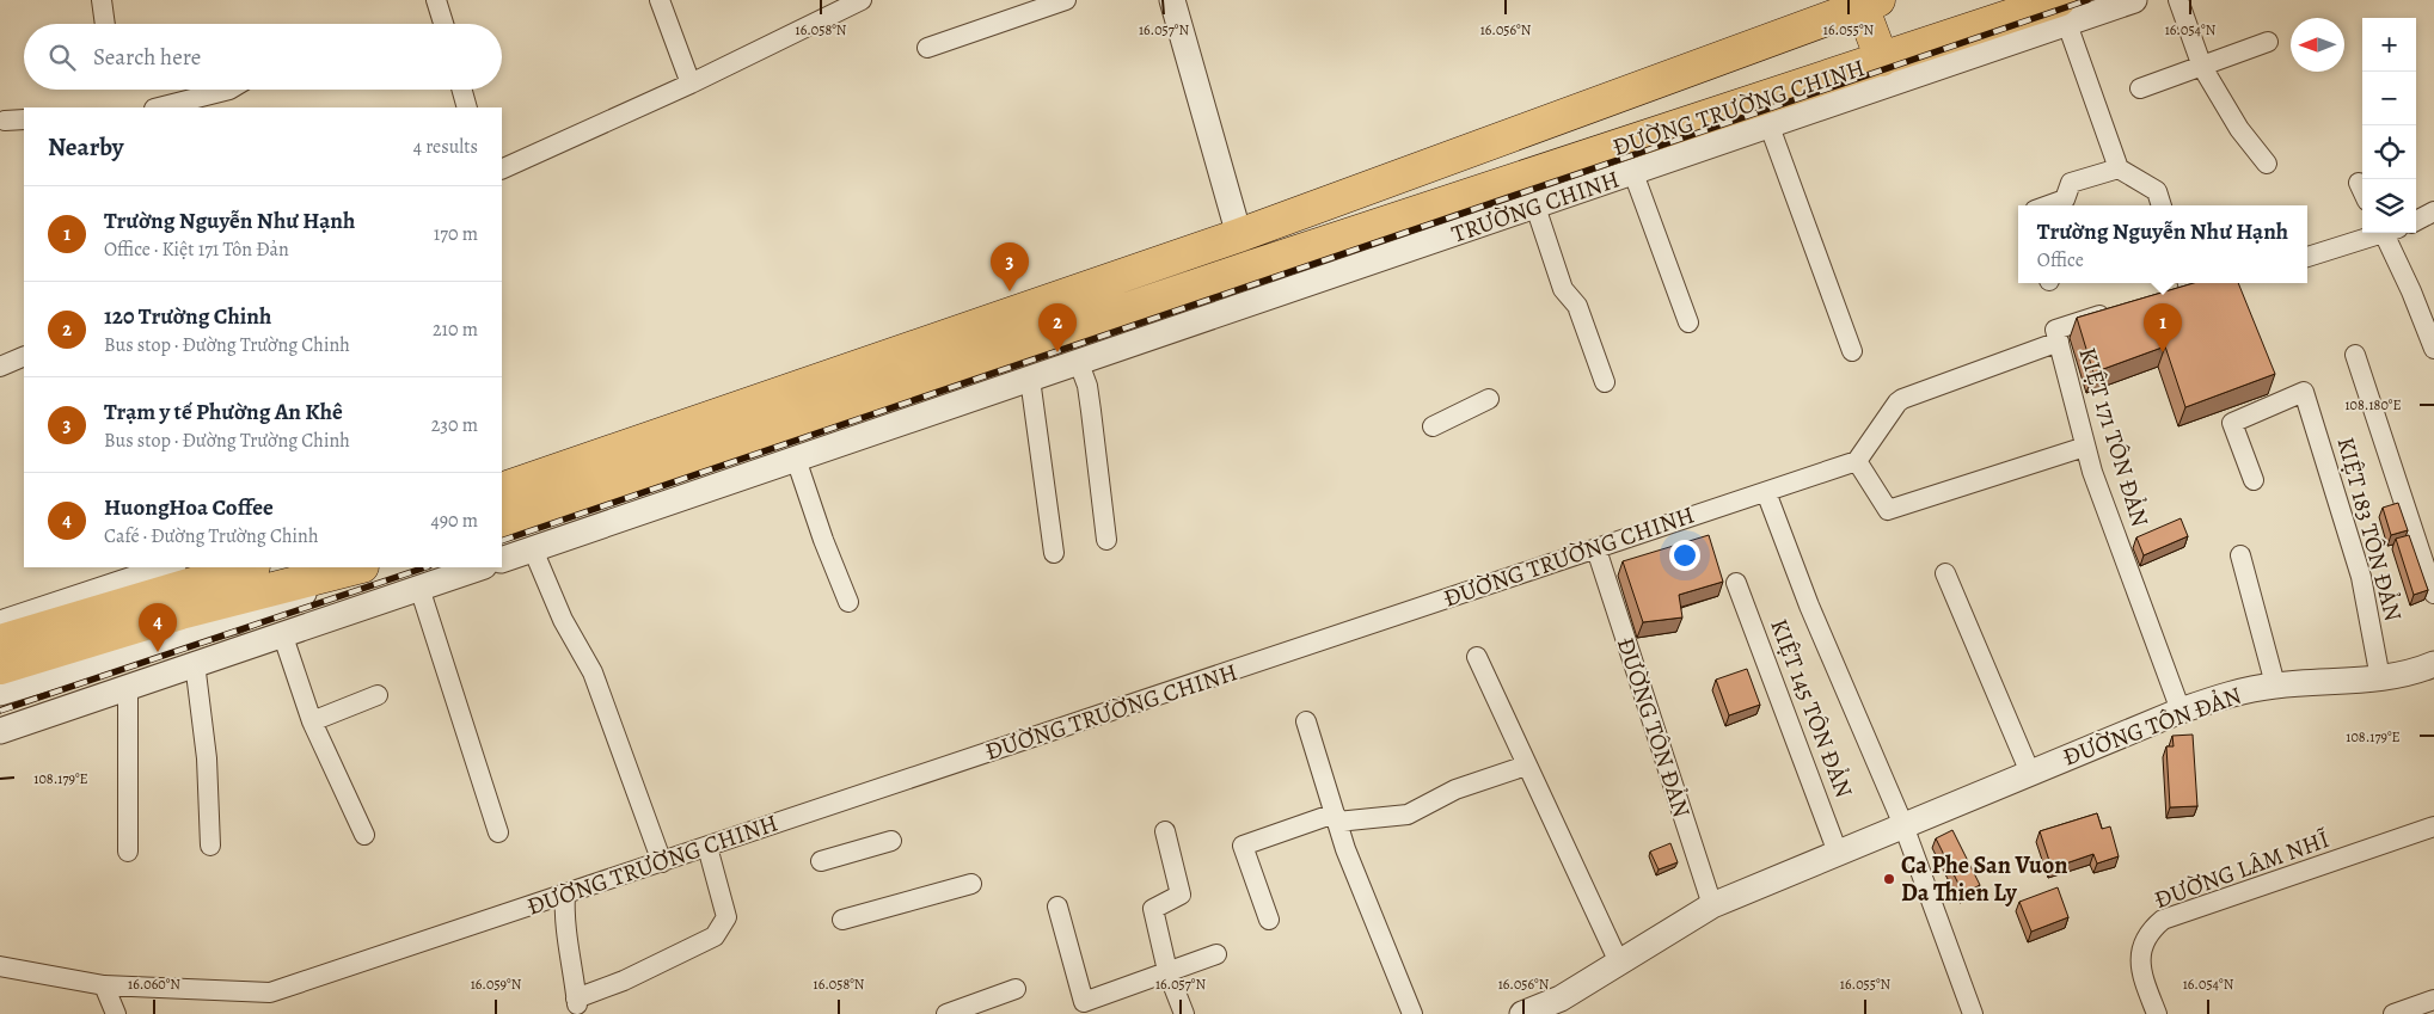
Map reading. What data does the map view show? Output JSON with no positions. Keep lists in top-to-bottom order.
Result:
{
  "streets": {
    "highway": ["ĐƯỜNG TRƯỜNG CHINH"],
    "street": [
      "TRƯỜNG CHINH",
      "KIỆT 171 TÔN ĐẢN",
      "KIỆT 183 TÔN ĐẢN",
      "KIỆT 145 TÔN ĐẢN",
      "ĐƯỜNG TÔN ĐẢN",
      "ĐƯỜNG LÂM NHĨ"
    ]
  },
  "crossings": [
    ["ĐƯỜNG TRƯỜNG CHINH", "TRƯỜNG CHINH"],
    ["ĐƯỜNG TRƯỜNG CHINH", "ĐƯỜNG TÔN ĐẢN"],
    ["KIỆT 171 TÔN ĐẢN", "ĐƯỜNG TÔN ĐẢN"],
    ["KIỆT 183 TÔN ĐẢN", "ĐƯỜNG TÔN ĐẢN"],
    ["KIỆT 145 TÔN ĐẢN", "ĐƯỜNG TÔN ĐẢN"]
  ],
  "places": ["Ca Phe San Vuon Da Thien Ly"],
  "north": "left",
  "page": {
    "map_buttons": ["+", "−"],
    "search": "Search here",
    "heading": ["Nearby", "4 results"],
    "list": [
      {
        "mark": "1",
        "name": "Trường Nguyễn Như Hạnh",
        "note": "Office · Kiệt 171 Tôn Đản",
        "value": "170 m"
      },
      {
        "mark": "2",
        "name": "120 Trường Chinh",
        "note": "Bus stop · Đường Trường Chinh",
        "value": "210 m"
      },
      {
        "mark": "3",
        "name": "Trạm y tế Phường An Khê",
        "note": "Bus stop · Đường Trường Chinh",
        "value": "230 m"
      },
      {
        "mark": "4",
        "name": "HuongHoa Coffee",
        "note": "Café · Đường Trường Chinh",
        "value": "490 m"
      }
    ],
    "popup": ["Trường Nguyễn Như Hạnh", "Office"],
    "pins": [
      "3",
      "1",
      "2",
      "4"
    ]
  },
  "coordinates": [
    "16.058°N",
    "16.057°N",
    "16.056°N",
    "16.055°N",
    "16.054°N",
    "108.180°E",
    "108.179°E",
    "16.060°N",
    "16.059°N"
  ]
}
